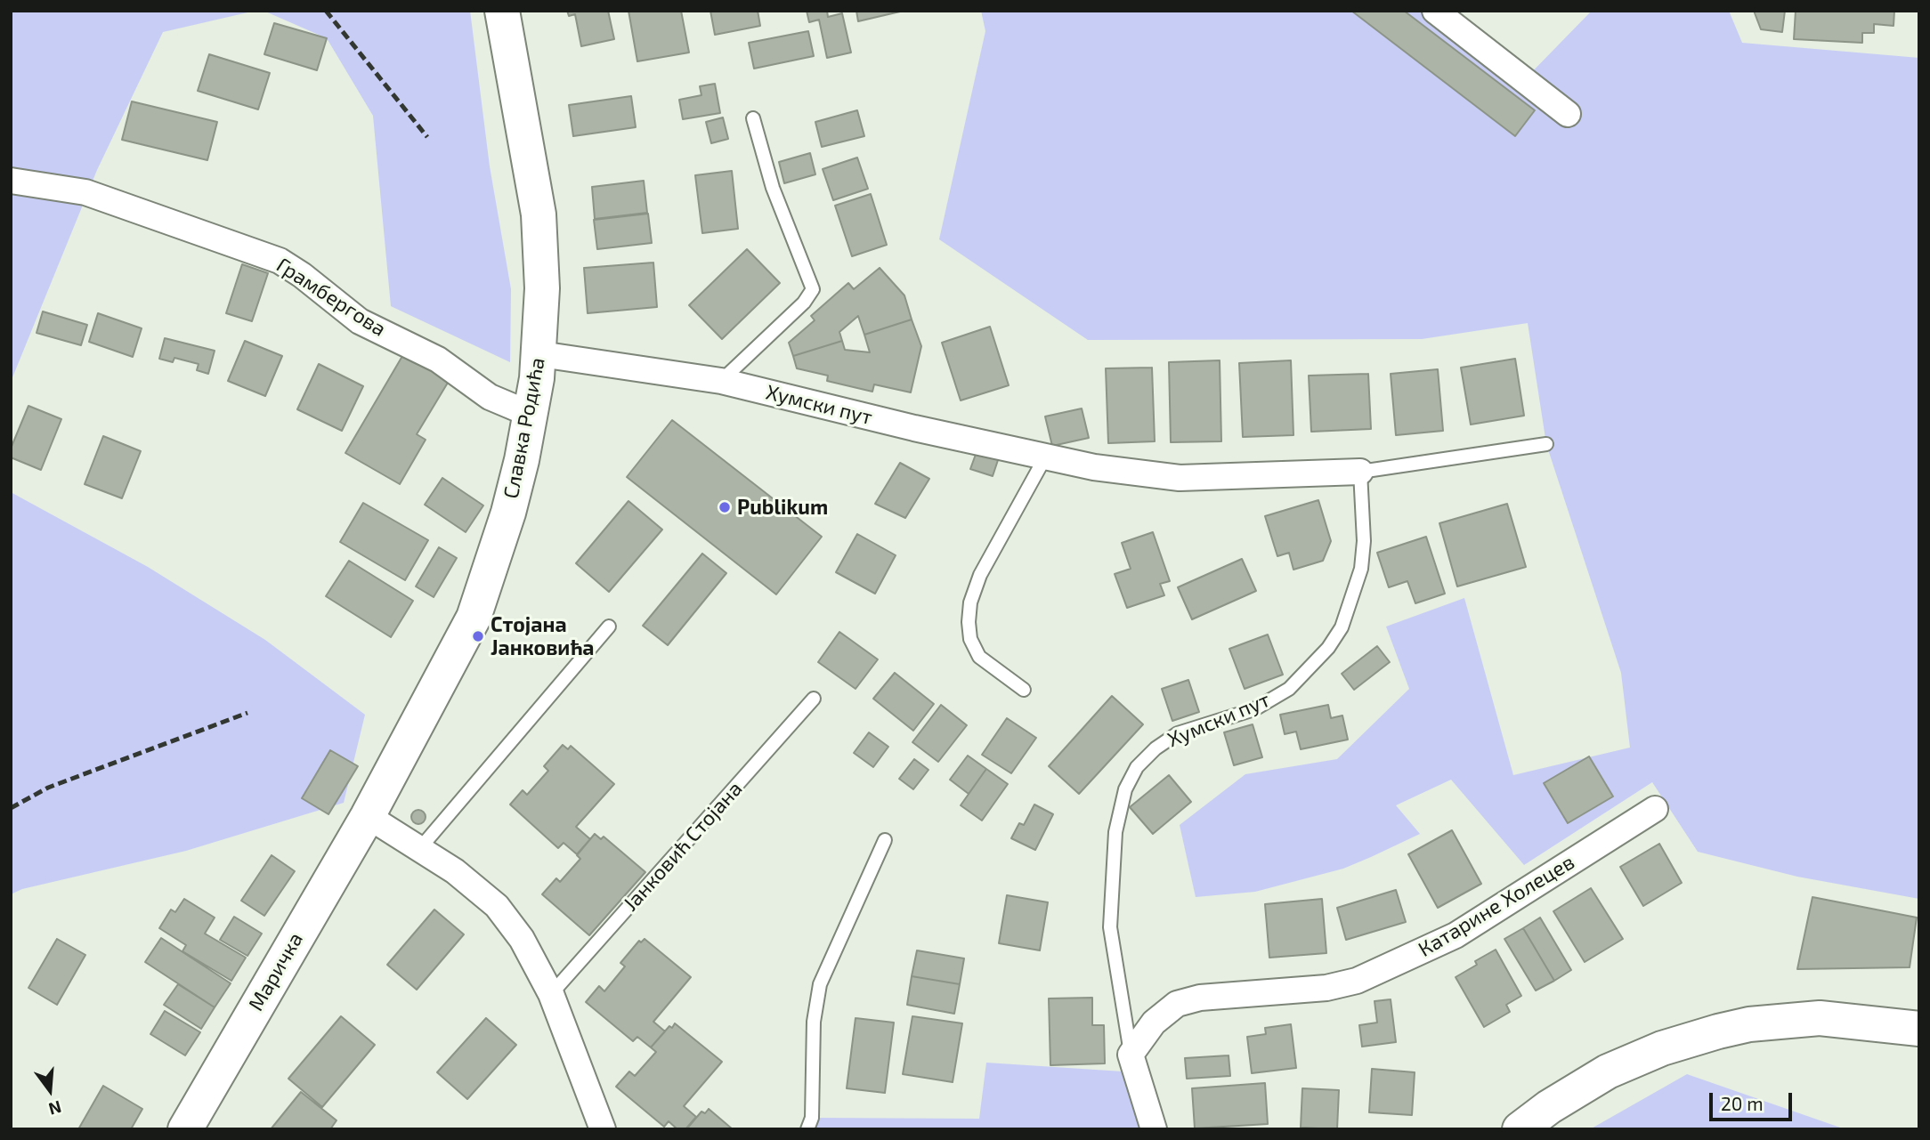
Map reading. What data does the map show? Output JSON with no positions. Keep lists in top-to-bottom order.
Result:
{
  "streets": {
    "street": [
      "Грамбергова",
      "Хумски пут",
      "Славка Родића",
      "Катарине Холецев",
      "Маричка"
    ],
    "lane": ["Јанковић Стојана"]
  },
  "crossings": [
    ["Грамбергова", "Славка Родића"],
    ["Хумски пут", "Славка Родића"],
    ["Хумски пут", "Катарине Холецев"],
    ["Славка Родића", "Маричка"]
  ],
  "places": ["Publikum", "Стојана Јанковића"],
  "scale_bar": "20 m",
  "north": "bottom"
}
